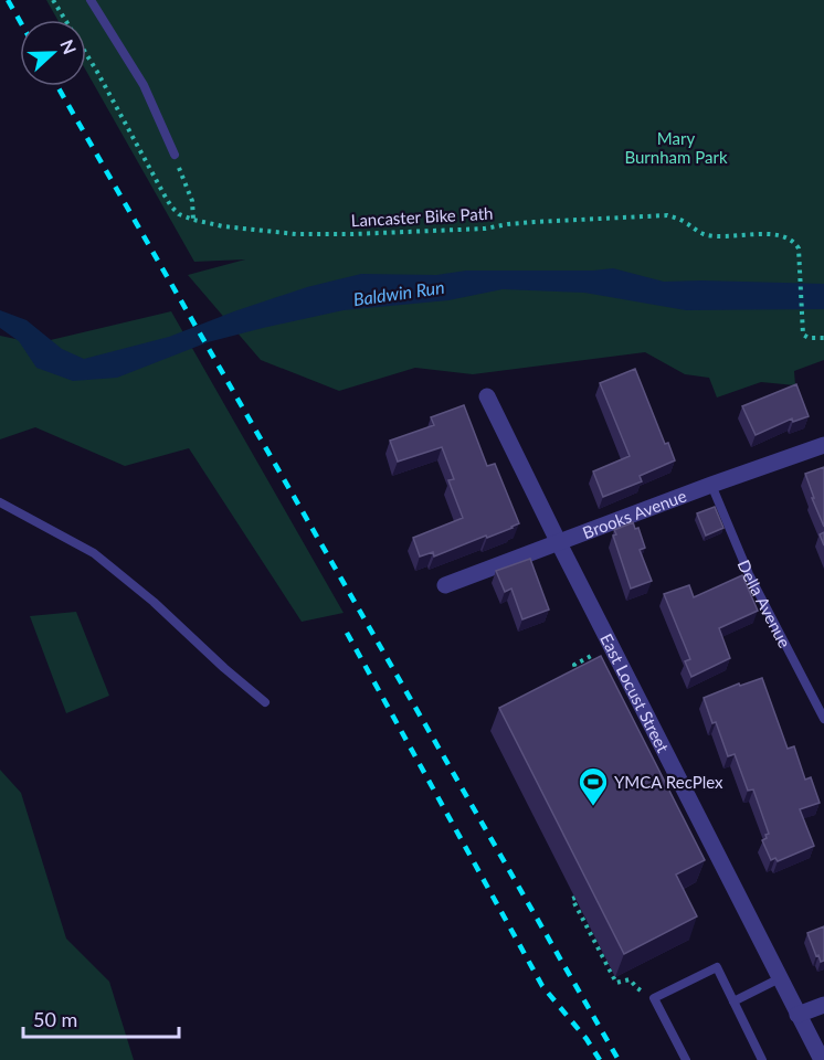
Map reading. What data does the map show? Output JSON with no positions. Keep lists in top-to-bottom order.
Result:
{
  "streets": {
    "street": ["Brooks Avenue", "East Locust Street"],
    "lane": ["Della Avenue"],
    "path": ["Lancaster Bike Path"]
  },
  "crossings": [
    ["Brooks Avenue", "Della Avenue"],
    ["Brooks Avenue", "East Locust Street"]
  ],
  "water": ["Baldwin Run"],
  "parks": ["Mary Burnham Park"],
  "places": {
    "sports": ["YMCA RecPlex"]
  },
  "scale_bar": "50 m",
  "north": "right"
}
